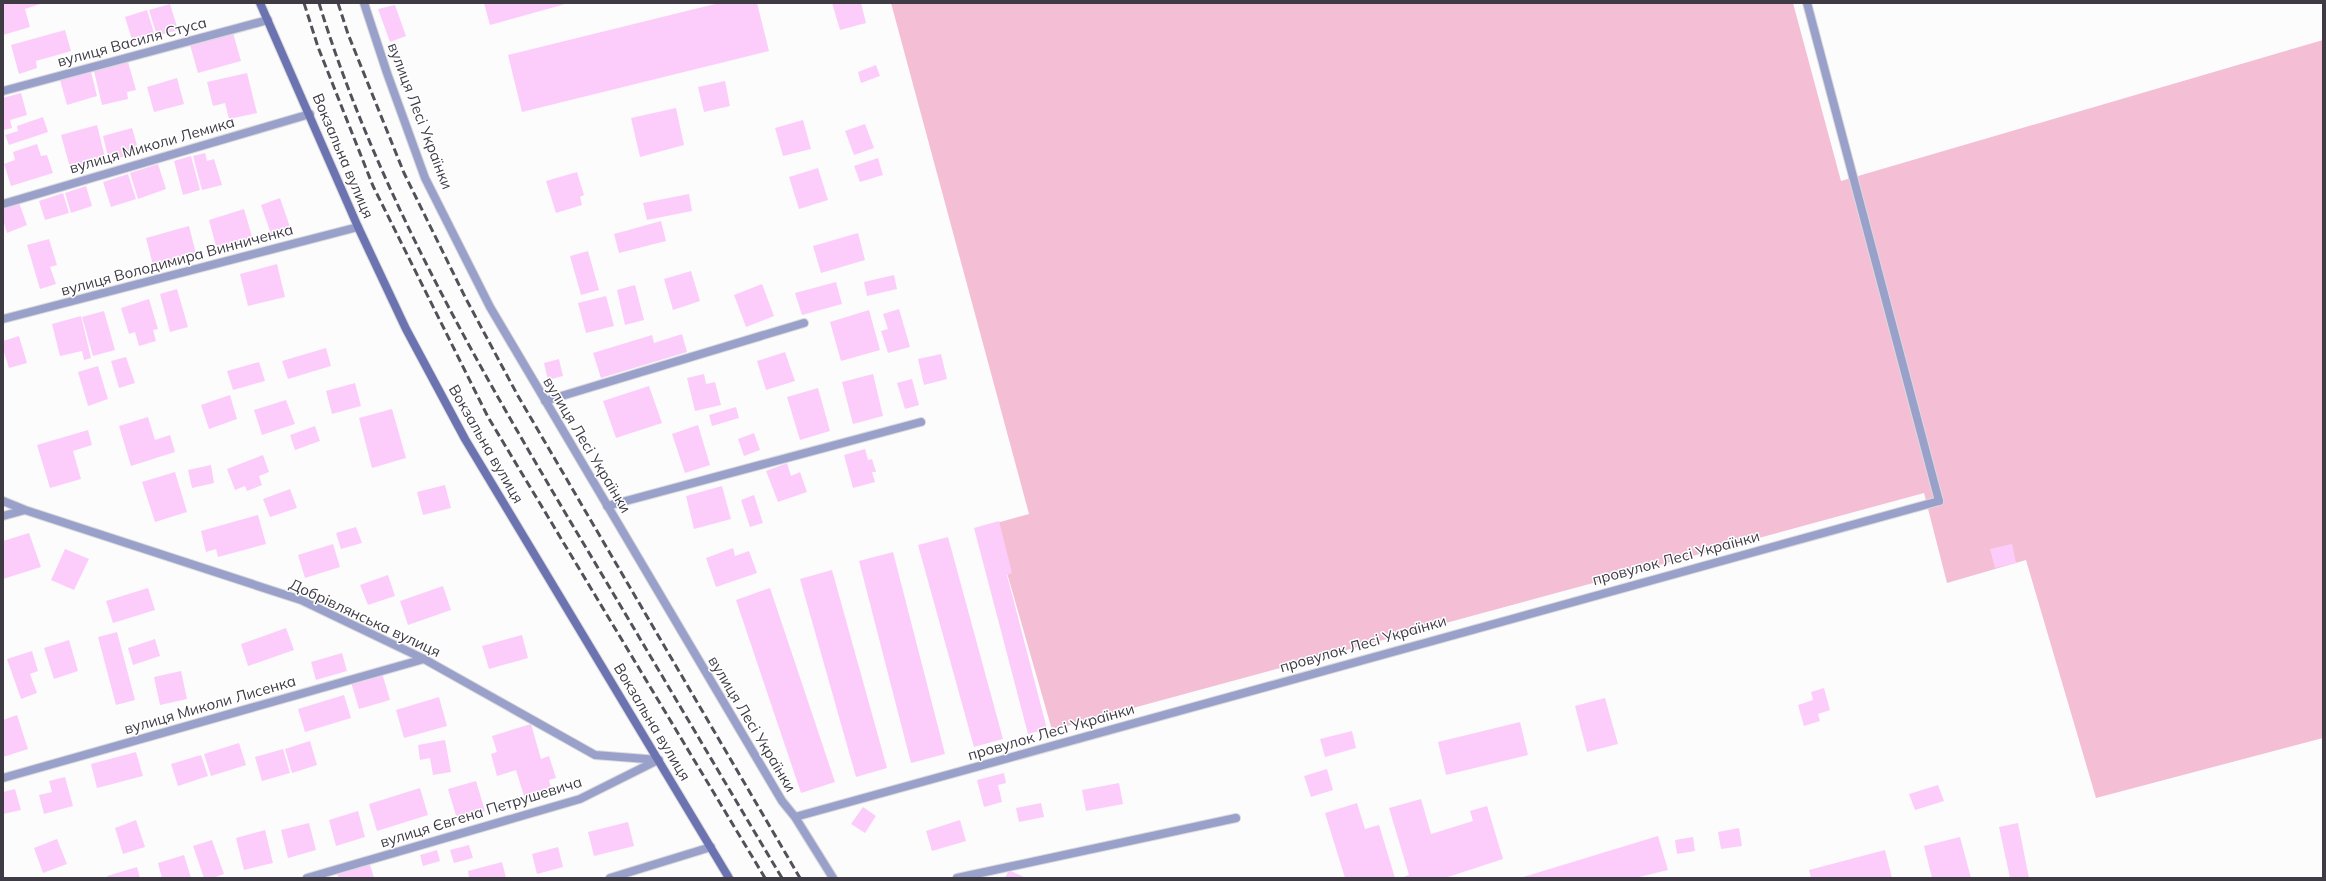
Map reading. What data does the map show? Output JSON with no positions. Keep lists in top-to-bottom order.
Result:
{
  "streets": {
    "street": [
      "вулиця Василя Стуса",
      "вулиця Лесі Українки",
      "вулиця Миколи Лемика",
      "Вокзальна вулиця",
      "вулиця Володимира Винниченка",
      "провулок Лесі Українки",
      "Добрівлянська вулиця",
      "вулиця Миколи Лисенка",
      "вулиця Євгена Петрушевича"
    ]
  },
  "crossings": [
    ["вулиця Василя Стуса", "Вокзальна вулиця"],
    ["вулиця Лесі Українки", "провулок Лесі Українки"],
    ["вулиця Миколи Лемика", "Вокзальна вулиця"],
    ["Вокзальна вулиця", "вулиця Володимира Винниченка"],
    ["Вокзальна вулиця", "Добрівлянська вулиця"],
    ["Вокзальна вулиця", "вулиця Євгена Петрушевича"],
    ["Добрівлянська вулиця", "вулиця Миколи Лисенка"],
    ["Добрівлянська вулиця", "вулиця Євгена Петрушевича"]
  ]
}
